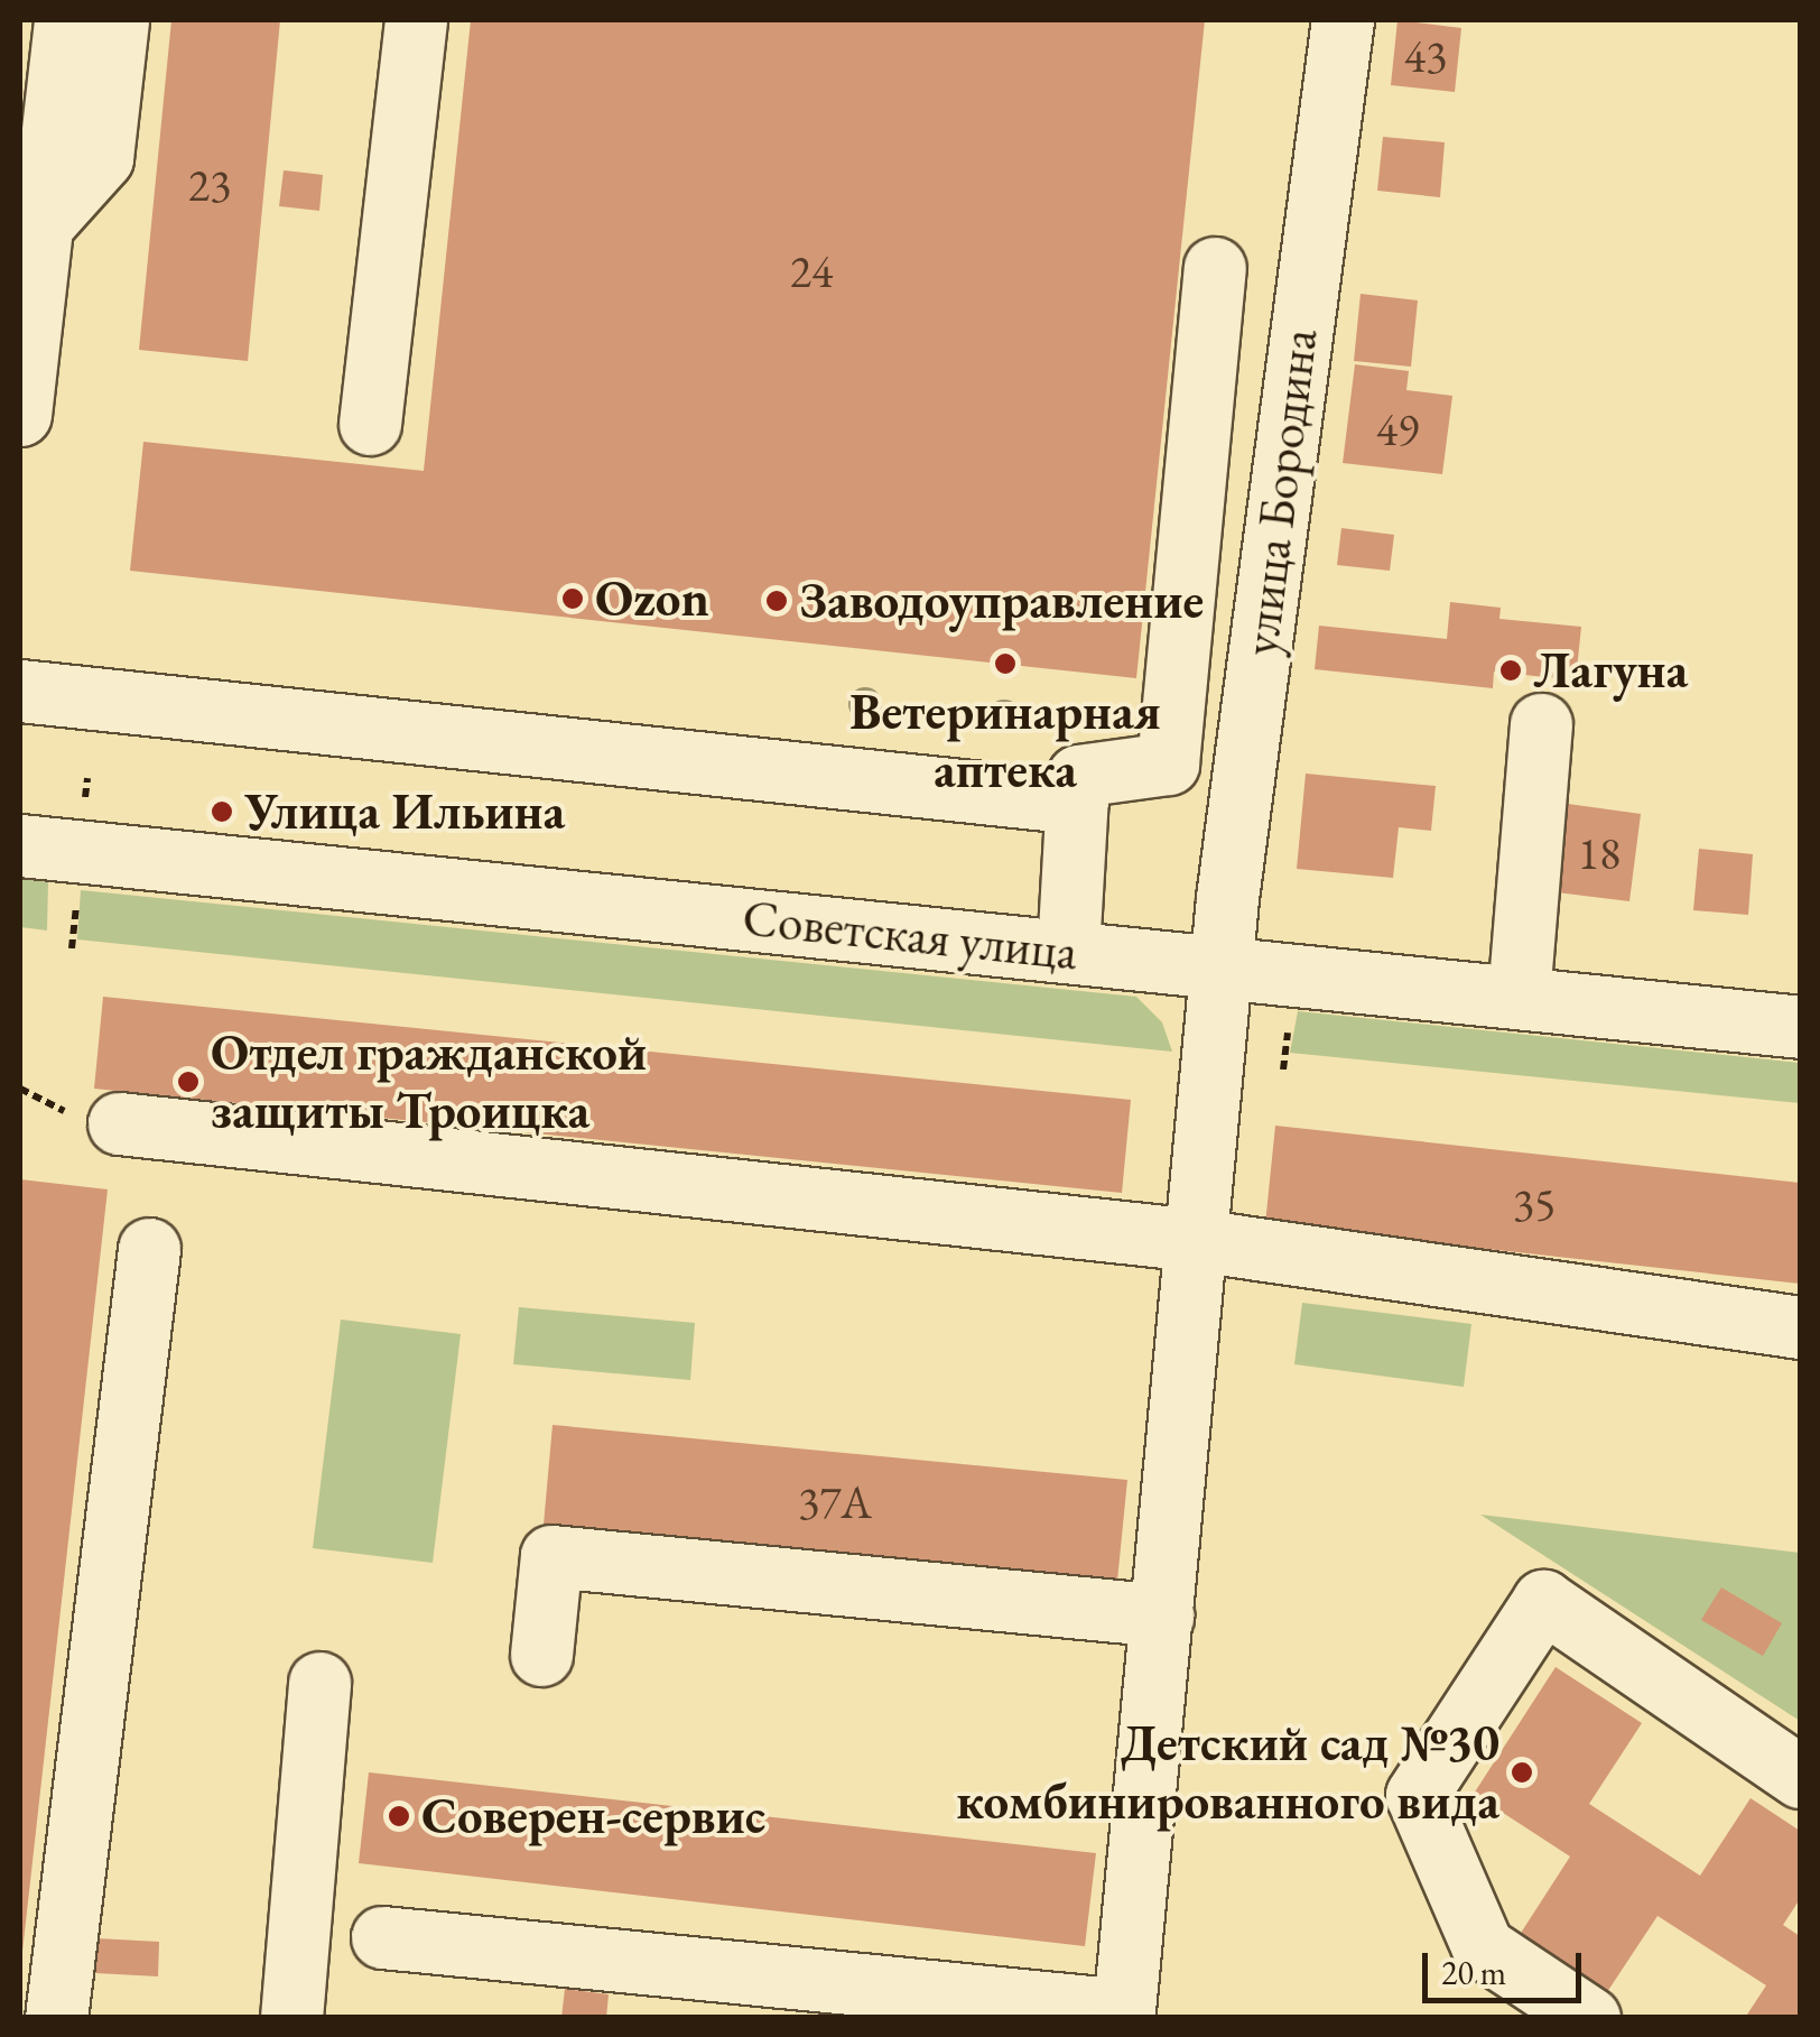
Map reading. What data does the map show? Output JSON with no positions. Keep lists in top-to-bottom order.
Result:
{
  "streets": {
    "street": ["улица Бородина", "Советская улица"]
  },
  "crossings": [
    ["улица Бородина", "Советская улица"]
  ],
  "places": [
    "Ozon",
    "Заводоуправление",
    "Ветеринарная аптека",
    "Лагуна",
    "Улица Ильина",
    "Отдел гражданской защиты Троицка",
    "Детский сад №30 комбинированного вида",
    "Соверен-сервис"
  ],
  "house_numbers": [
    "43",
    "23",
    "24",
    "49",
    "18",
    "35",
    "37А"
  ],
  "scale_bar": "20 m"
}
